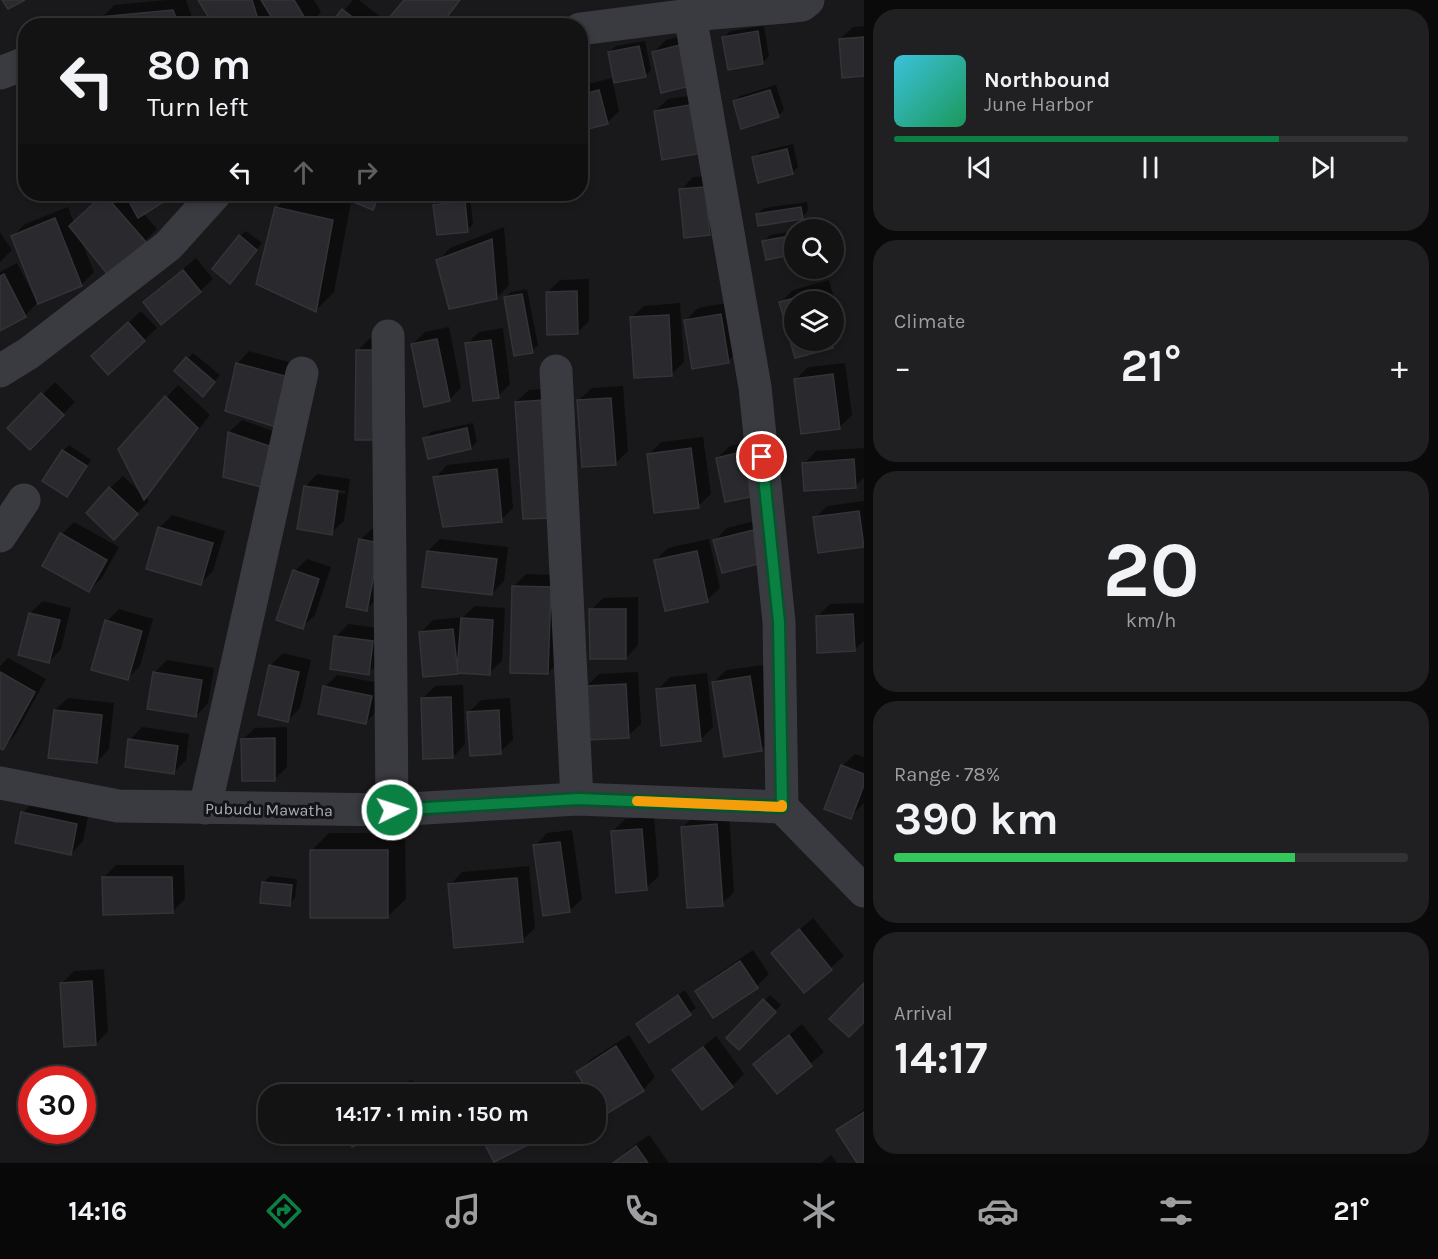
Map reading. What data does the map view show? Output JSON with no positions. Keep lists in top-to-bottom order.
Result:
{
  "streets": {
    "street": ["Pubudu Mawatha"]
  },
  "page": {
    "turn": ["80 m", "Turn left"],
    "song": ["Northbound", "June Harbor"],
    "tile": [
      "Climate",
      ["20", "km/h"],
      ["Range · 78%", "390 km"],
      ["Arrival", "14:17"]
    ],
    "heat": ["−", "21°", "+"],
    "limit": "30",
    "trip": "14:17 · 1 min · 150 m",
    "tabs": ["14:16", "21°"]
  }
}
